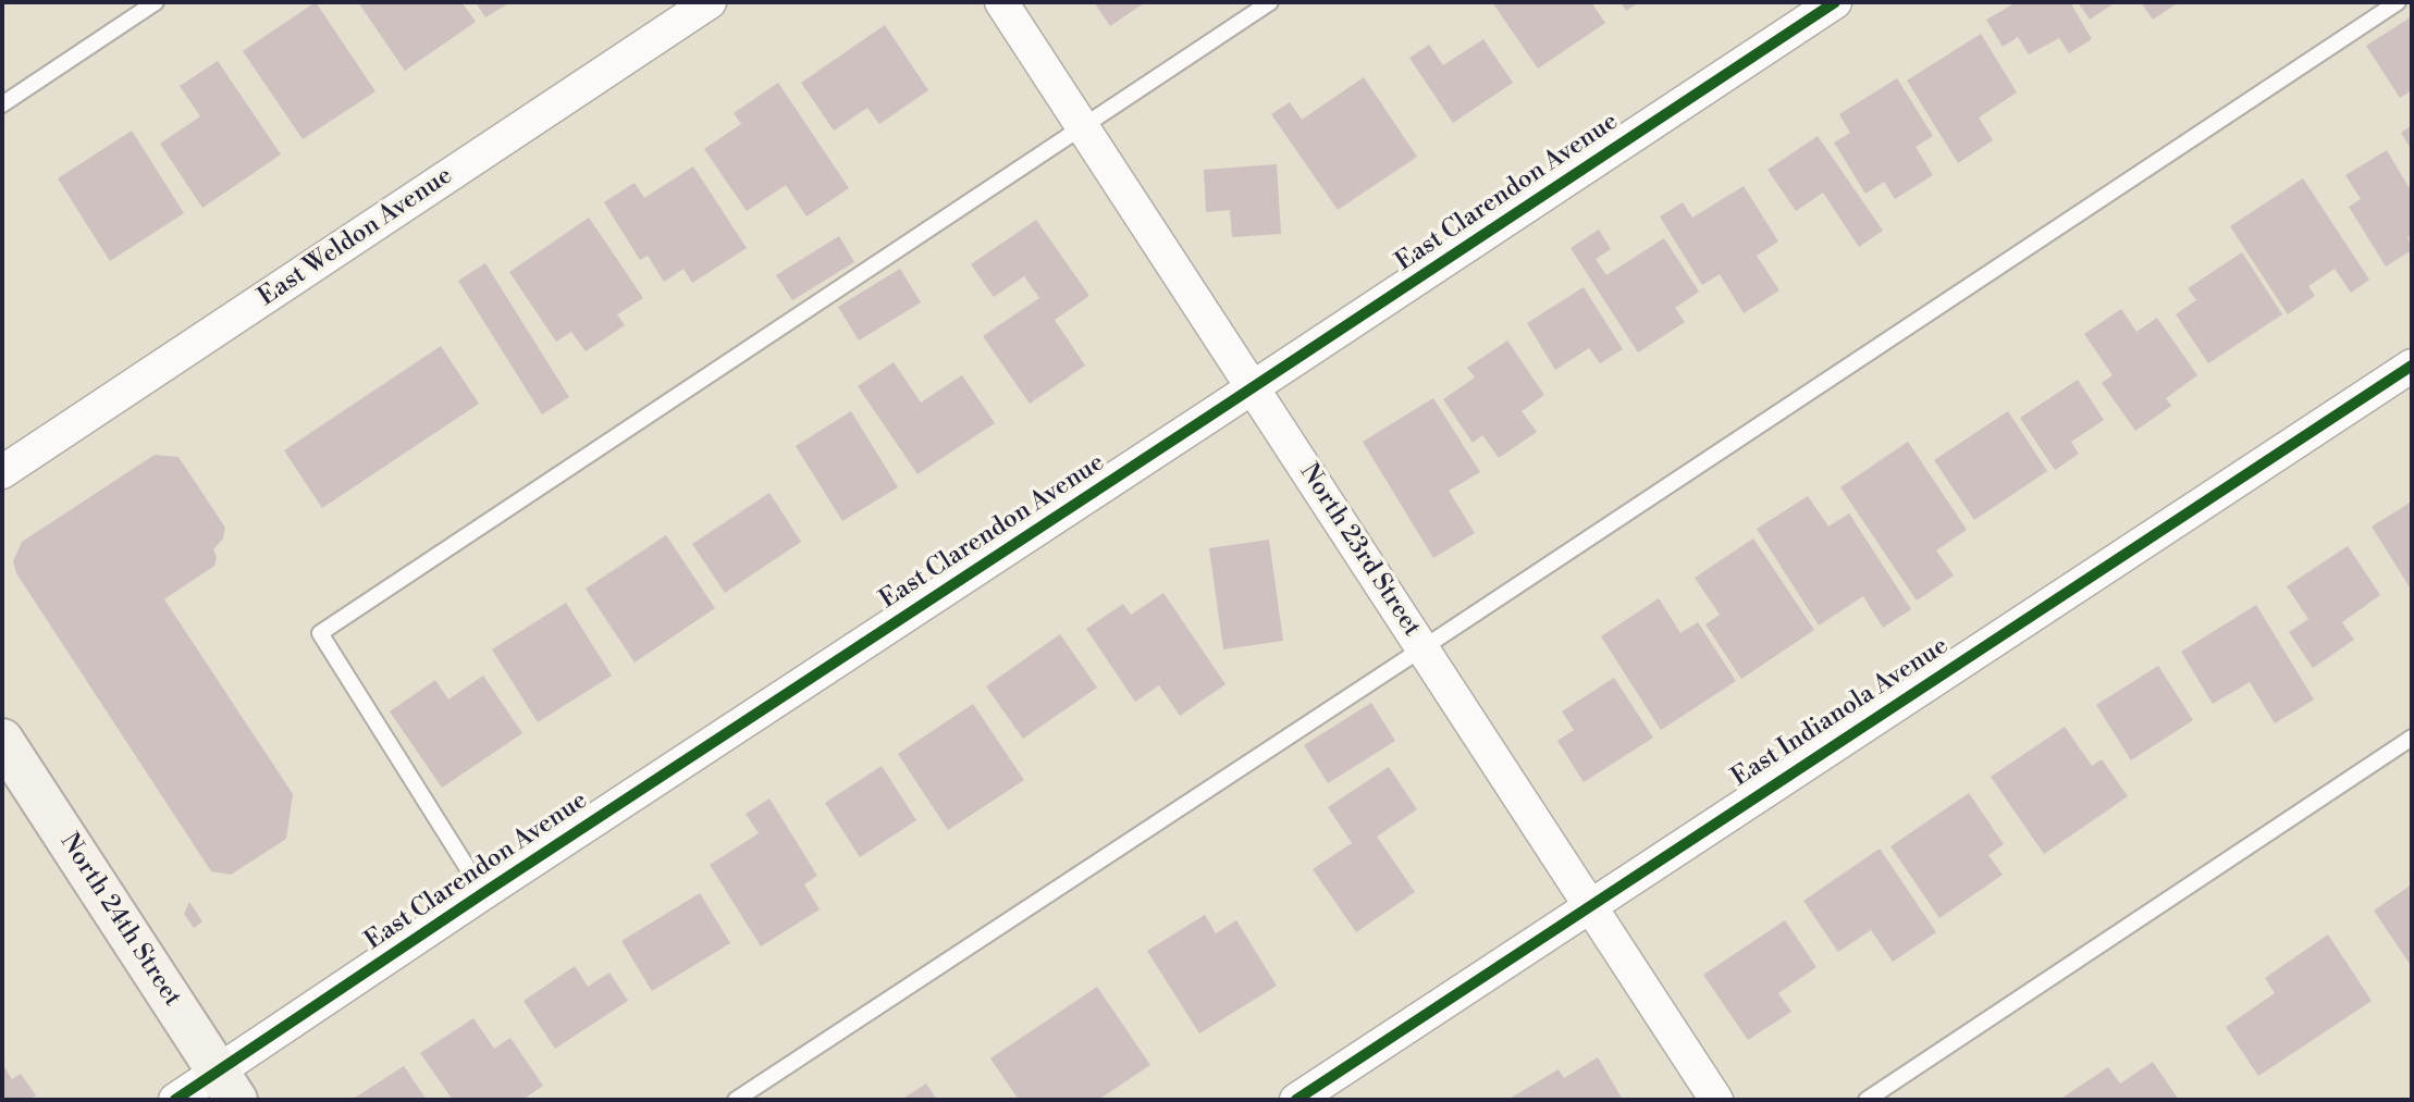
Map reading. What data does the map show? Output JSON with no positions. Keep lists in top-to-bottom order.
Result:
{
  "streets": {
    "main road": ["North 24th Street"],
    "street": [
      "East Clarendon Avenue",
      "East Weldon Avenue",
      "North 23rd Street",
      "East Indianola Avenue"
    ]
  },
  "crossings": [
    ["East Clarendon Avenue", "North 23rd Street"],
    ["East Clarendon Avenue", "North 24th Street"],
    ["North 23rd Street", "East Indianola Avenue"]
  ]
}
